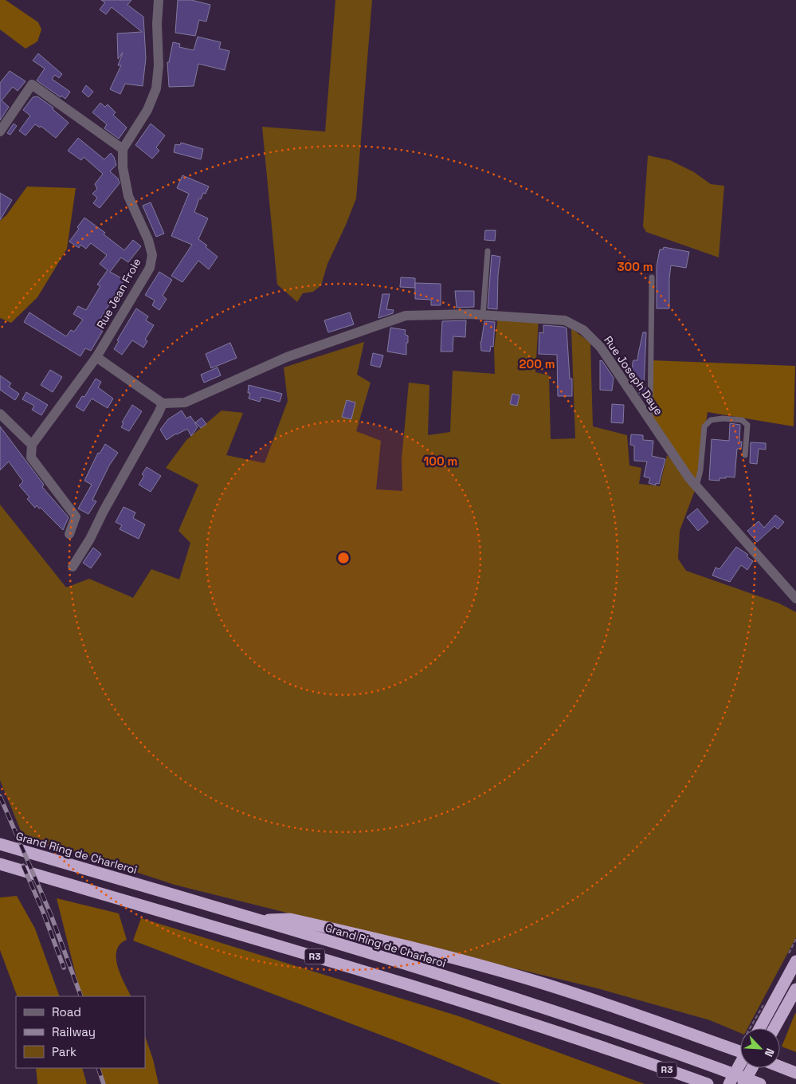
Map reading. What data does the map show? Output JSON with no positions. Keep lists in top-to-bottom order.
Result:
{
  "streets": {
    "highway": ["Grand Ring de Charleroi", "R3"],
    "street": ["Rue Jean Froie", "Rue Joseph Daye"]
  },
  "legend": ["Road", "Railway", "Park"],
  "north": "bottom right",
  "rings": ["300 m", "200 m", "100 m"]
}
